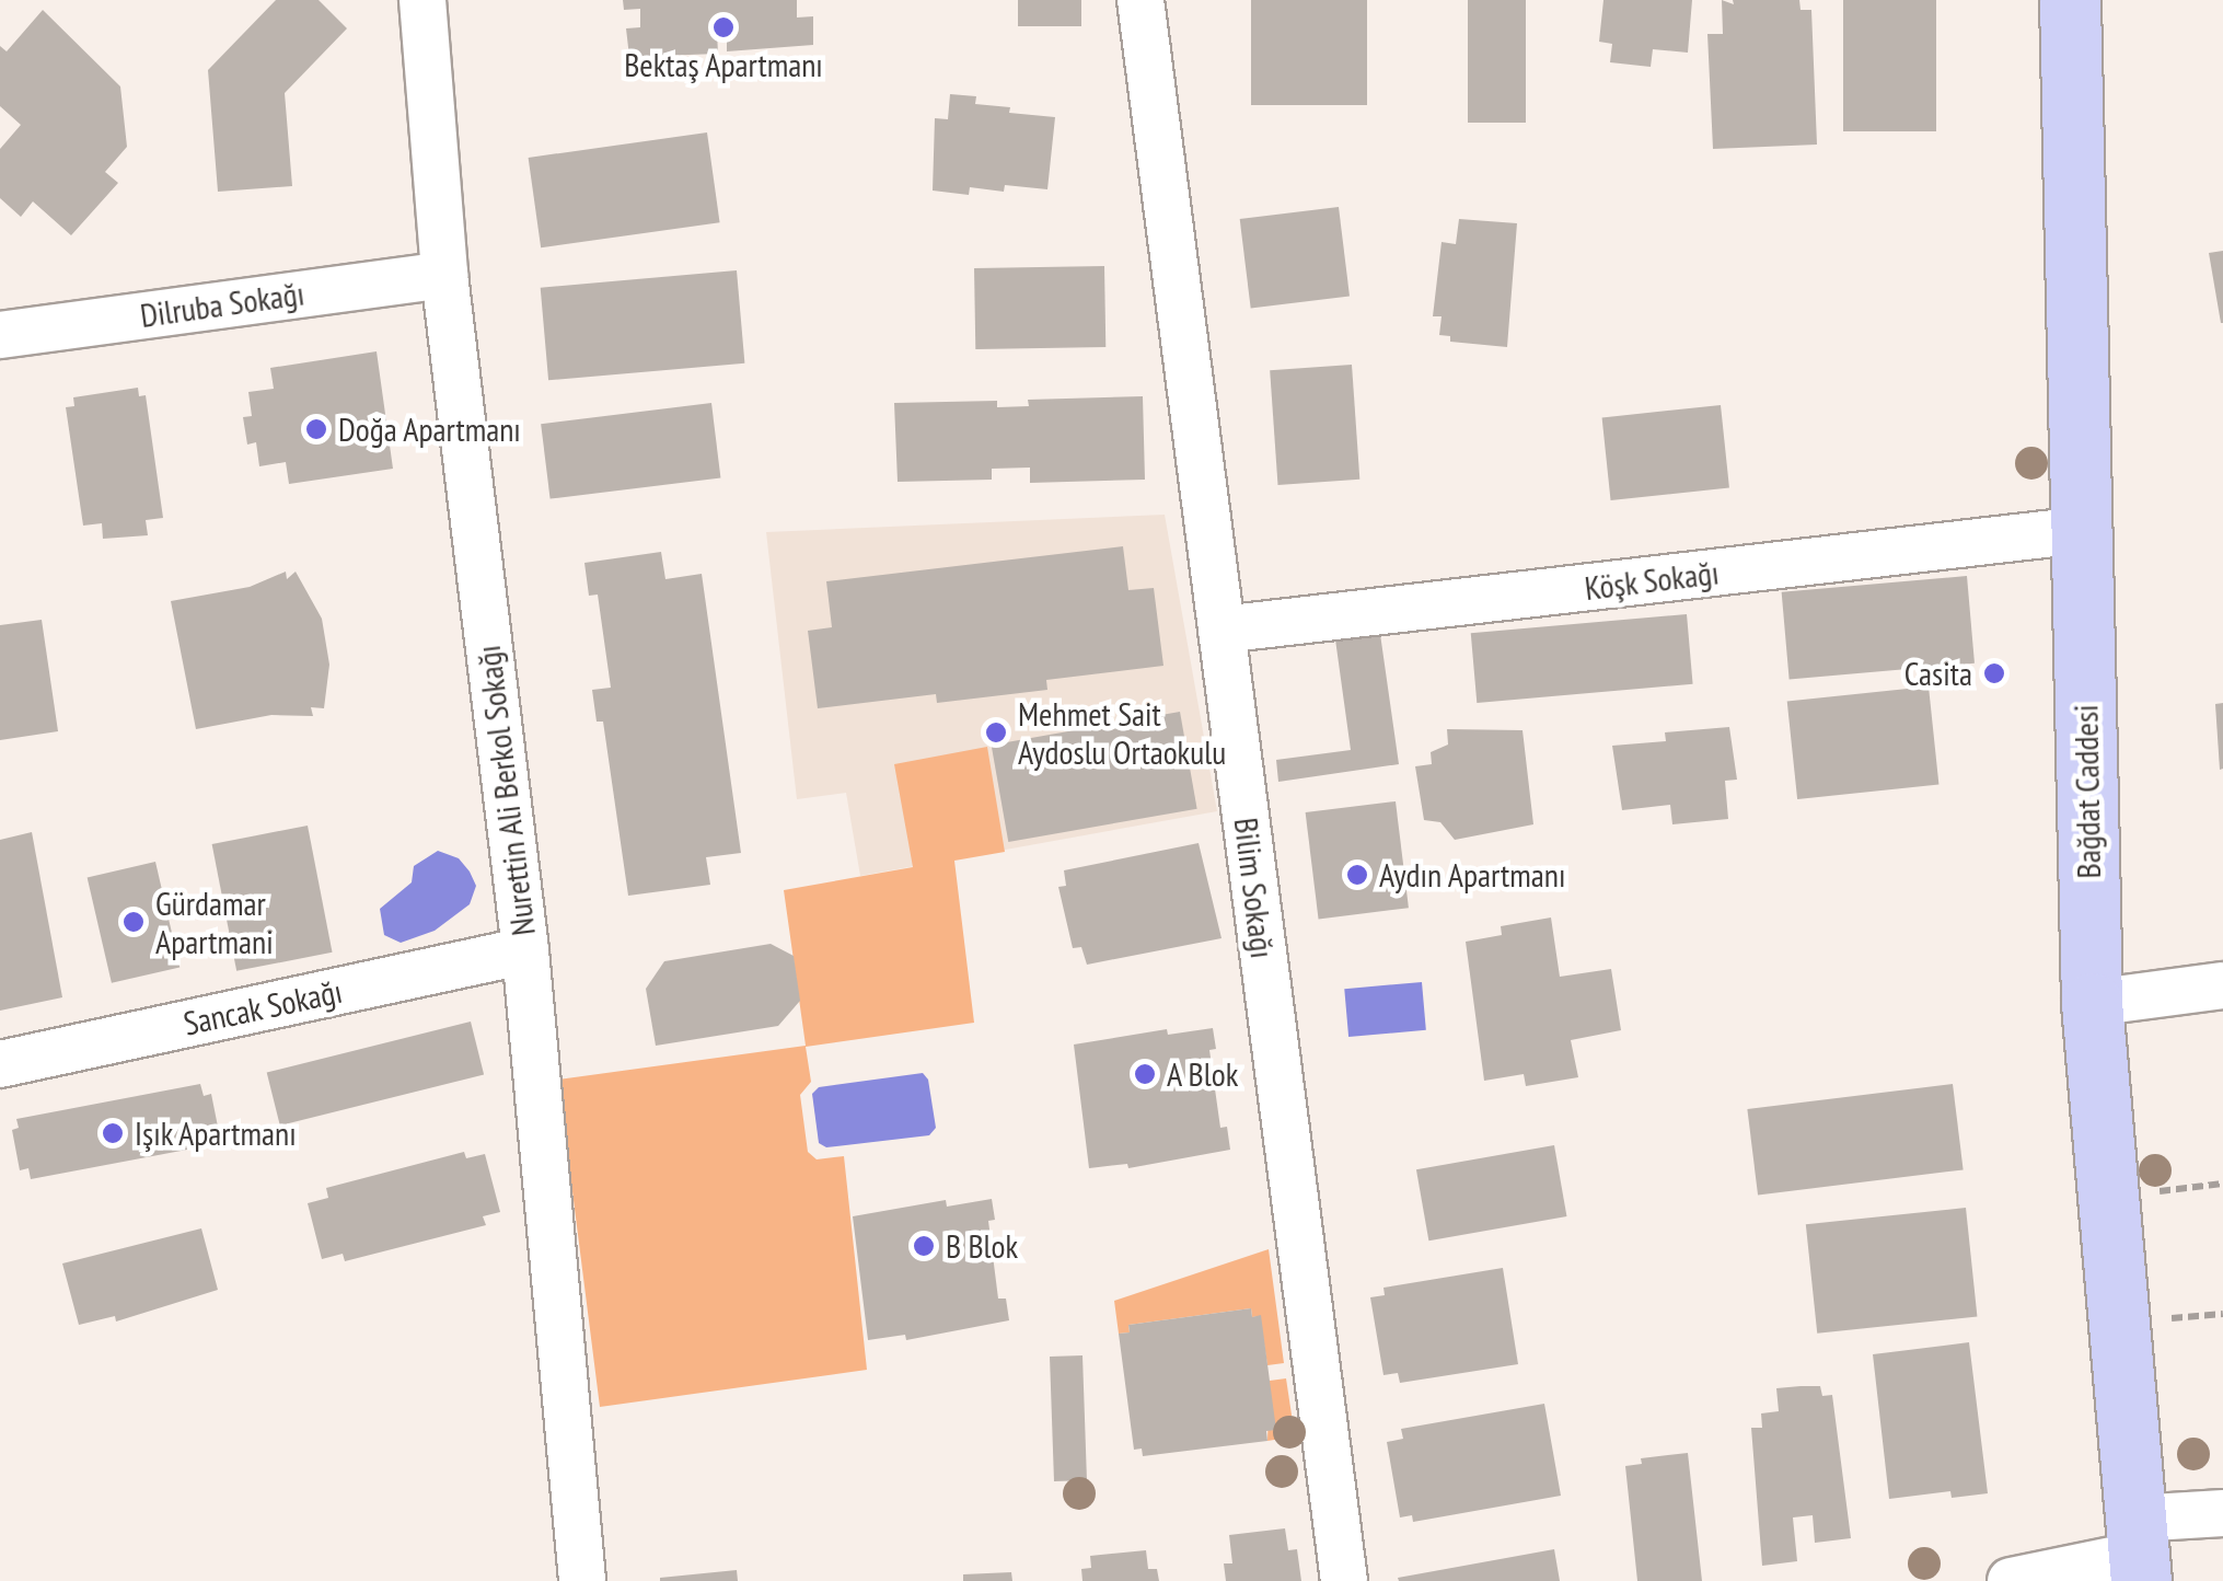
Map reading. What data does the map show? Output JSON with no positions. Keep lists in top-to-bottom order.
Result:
{
  "streets": {
    "main road": ["Bağdat Caddesi"],
    "street": [
      "Dilruba Sokağı",
      "Köşk Sokağı",
      "Nurettin Ali Berkol Sokağı",
      "Bilim Sokağı",
      "Sancak Sokağı"
    ]
  },
  "crossings": [
    ["Dilruba Sokağı", "Nurettin Ali Berkol Sokağı"],
    ["Köşk Sokağı", "Bağdat Caddesi"],
    ["Köşk Sokağı", "Bilim Sokağı"],
    ["Nurettin Ali Berkol Sokağı", "Sancak Sokağı"]
  ],
  "places": [
    "Bektaş Apartmanı",
    "Doğa Apartmanı",
    "Casita",
    "Mehmet Sait Aydoslu Ortaokulu",
    "Aydın Apartmanı",
    "Gürdamar Apartmani",
    "A Blok",
    "Işık Apartmanı",
    "B Blok"
  ]
}
